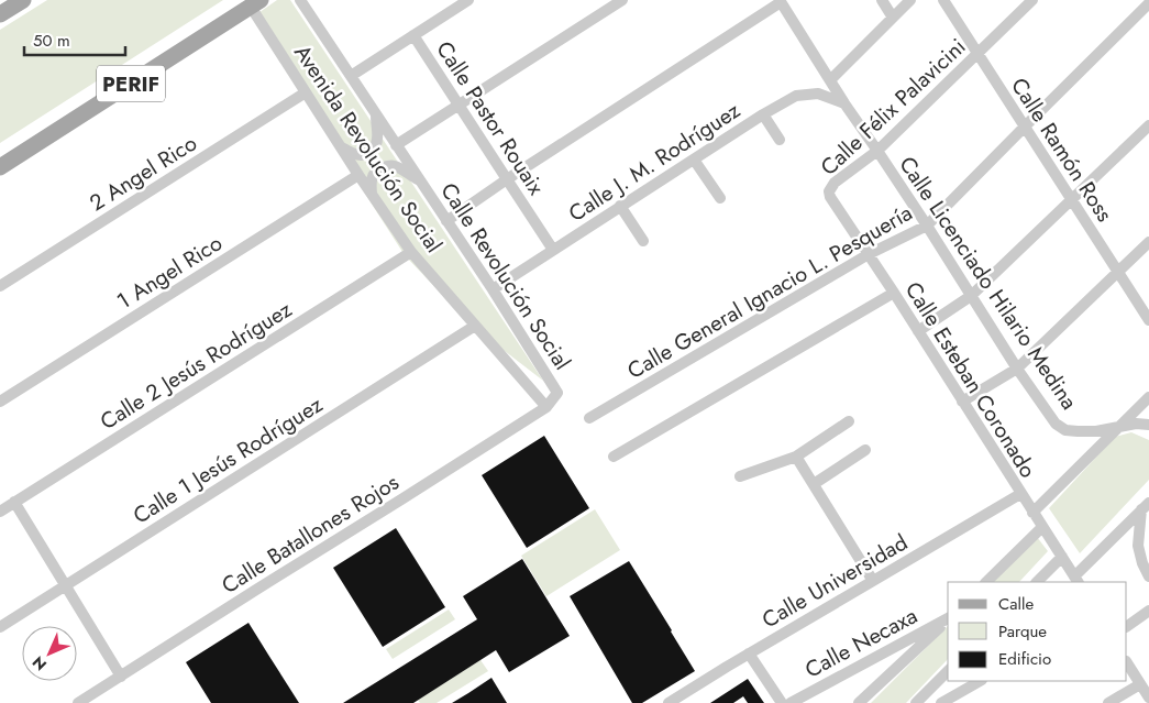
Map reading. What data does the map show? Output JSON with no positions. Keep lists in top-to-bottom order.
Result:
{
  "streets": {
    "main road": ["PERIF"],
    "street": [
      "Calle Félix Palavicini",
      "Calle Pastor Rouaix",
      "Avenida Revolución Social",
      "Calle Ramón Ross",
      "Calle J. M. Rodríguez",
      "2 Angel Rico",
      "1 Angel Rico",
      "Calle Revolución Social",
      "Calle Licenciado Hilario Medina",
      "Calle General Ignacio L. Pesquería",
      "Calle 2 Jesús Rodríguez",
      "Calle Esteban Coronado",
      "Calle 1 Jesús Rodríguez",
      "Calle Batallones Rojos",
      "Calle Universidad",
      "Calle Necaxa"
    ]
  },
  "crossings": [
    ["PERIF", "Avenida Revolución Social"],
    ["Calle Félix Palavicini", "Calle Ramón Ross"],
    ["Calle Félix Palavicini", "Calle Licenciado Hilario Medina"],
    ["Calle Félix Palavicini", "Calle Esteban Coronado"],
    ["Calle Pastor Rouaix", "Calle J. M. Rodríguez"],
    ["Avenida Revolución Social", "2 Angel Rico"],
    ["Avenida Revolución Social", "1 Angel Rico"],
    ["Avenida Revolución Social", "Calle Revolución Social"],
    ["Avenida Revolución Social", "Calle 2 Jesús Rodríguez"],
    ["Avenida Revolución Social", "Calle 1 Jesús Rodríguez"],
    ["Avenida Revolución Social", "Calle Batallones Rojos"],
    ["Calle Ramón Ross", "Calle General Ignacio L. Pesquería"],
    ["Calle J. M. Rodríguez", "Calle Revolución Social"],
    ["Calle J. M. Rodríguez", "Calle Licenciado Hilario Medina"],
    ["Calle Revolución Social", "Calle Batallones Rojos"],
    ["Calle Licenciado Hilario Medina", "Calle General Ignacio L. Pesquería"],
    ["Calle General Ignacio L. Pesquería", "Calle Esteban Coronado"],
    ["Calle Esteban Coronado", "Calle Universidad"]
  ],
  "legend": ["Calle", "Parque", "Edificio"],
  "scale_bar": "50 m",
  "north": "bottom left"
}
